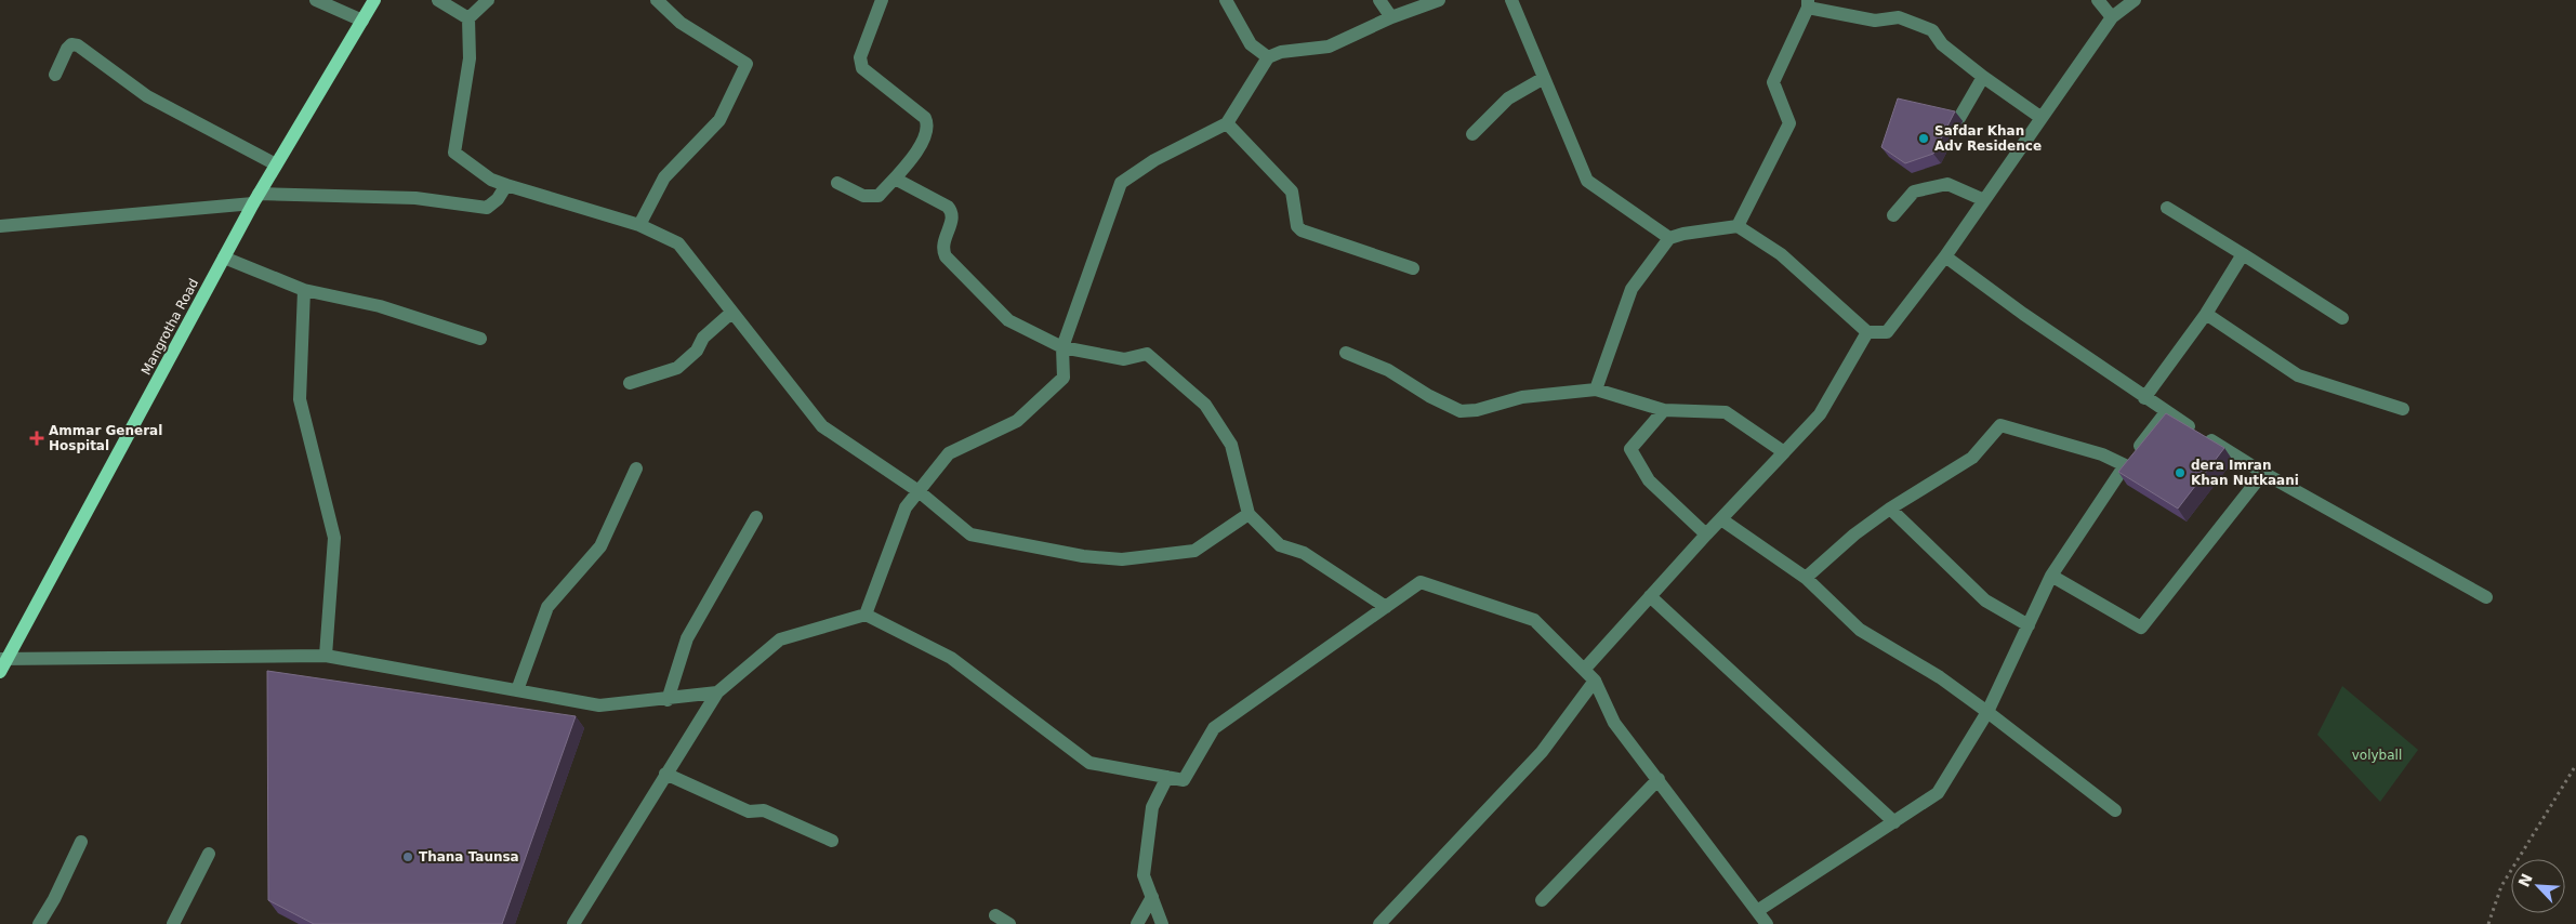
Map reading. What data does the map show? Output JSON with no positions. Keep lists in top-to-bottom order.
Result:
{
  "streets": {
    "main road": ["Mangrotha Road"]
  },
  "parks": ["volyball"],
  "places": {
    "other": ["Safdar Khan Adv Residence", "dera Imran Khan Nutkaani", "Thana Taunsa"],
    "health": ["Ammar General Hospital"]
  },
  "north": "top left"
}
